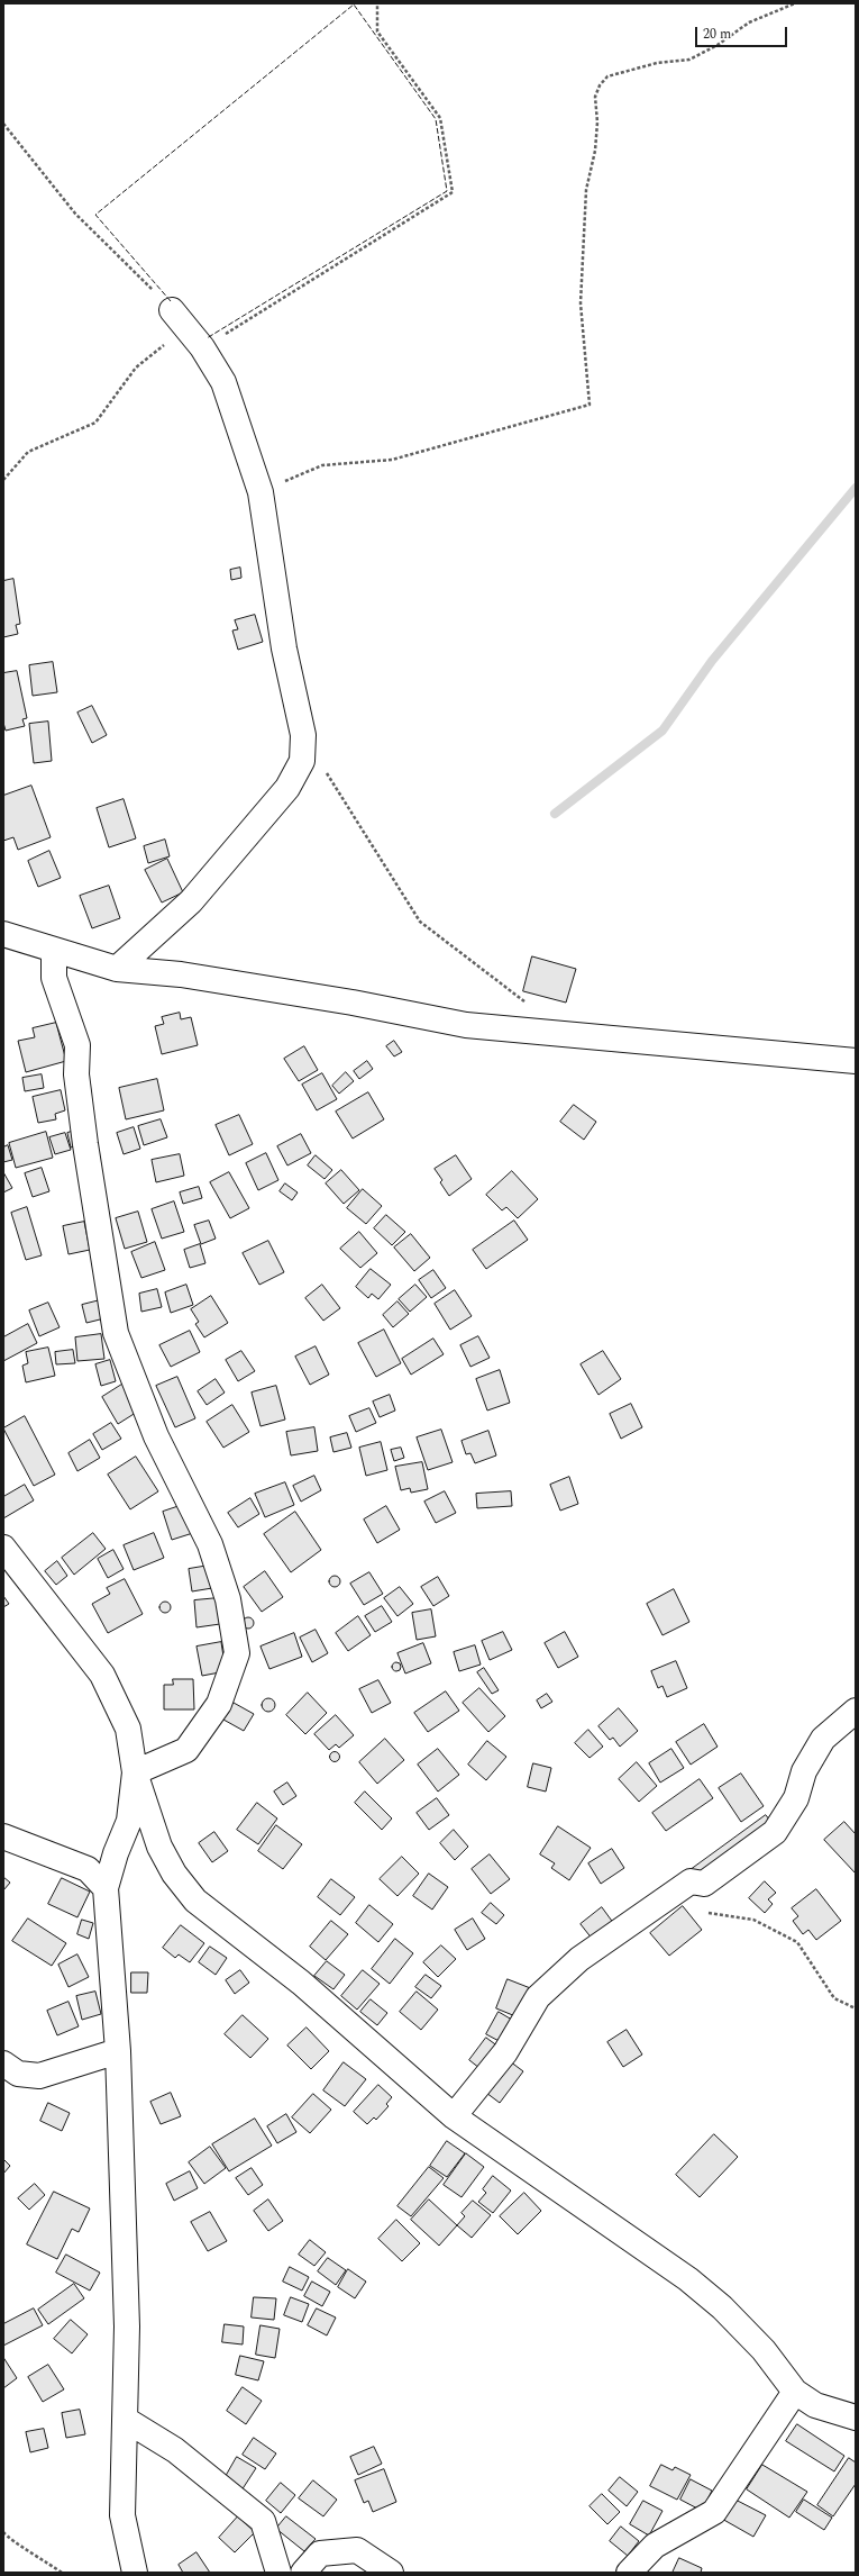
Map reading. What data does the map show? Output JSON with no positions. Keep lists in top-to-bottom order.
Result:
{
  "scale_bar": "20 m"
}
